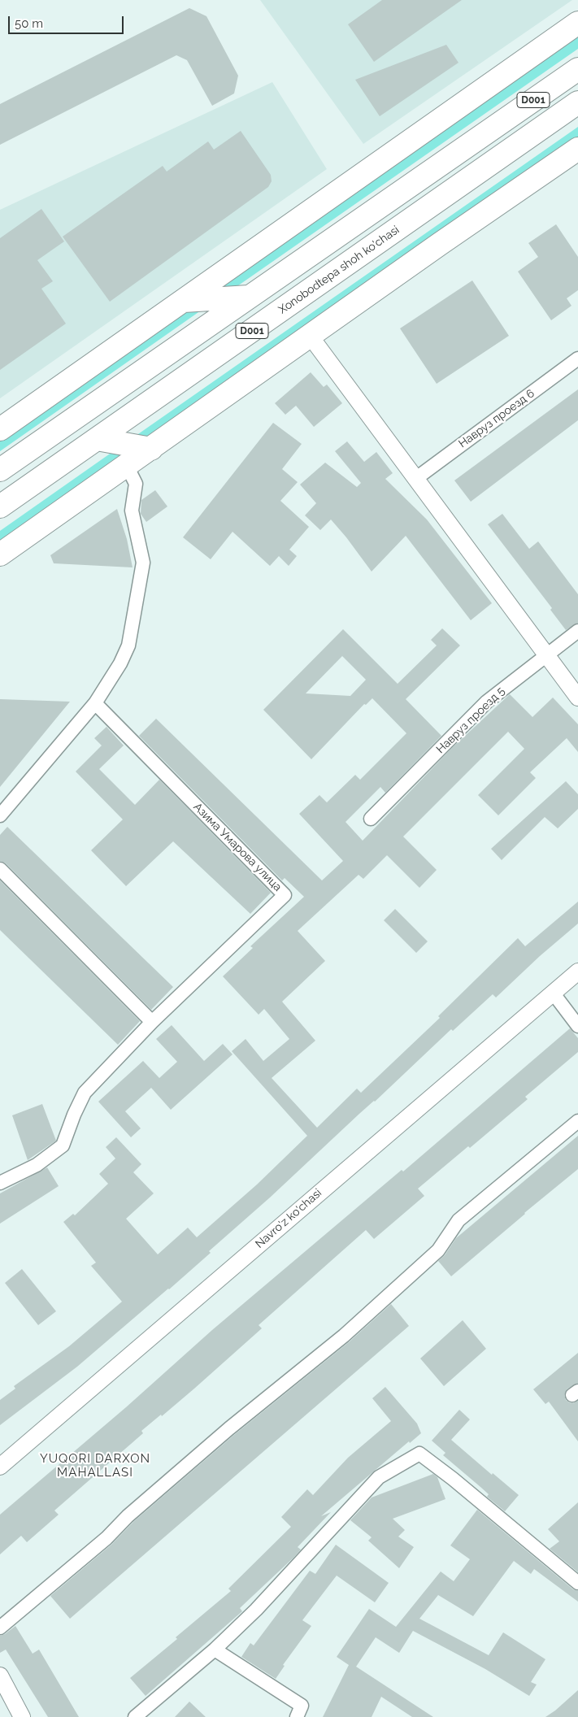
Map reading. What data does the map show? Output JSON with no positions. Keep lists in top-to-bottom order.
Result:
{
  "streets": {
    "highway": ["D001", "Xonobodtepa shoh ko'chasi"],
    "street": [
      "Навруз проезд 6",
      "Навруз проезд 5",
      "Азима Умарова улица",
      "Navro'z ko'chasi"
    ]
  },
  "districts": ["YUQORI DARXON MAHALLASI"],
  "scale_bar": "50 m"
}
